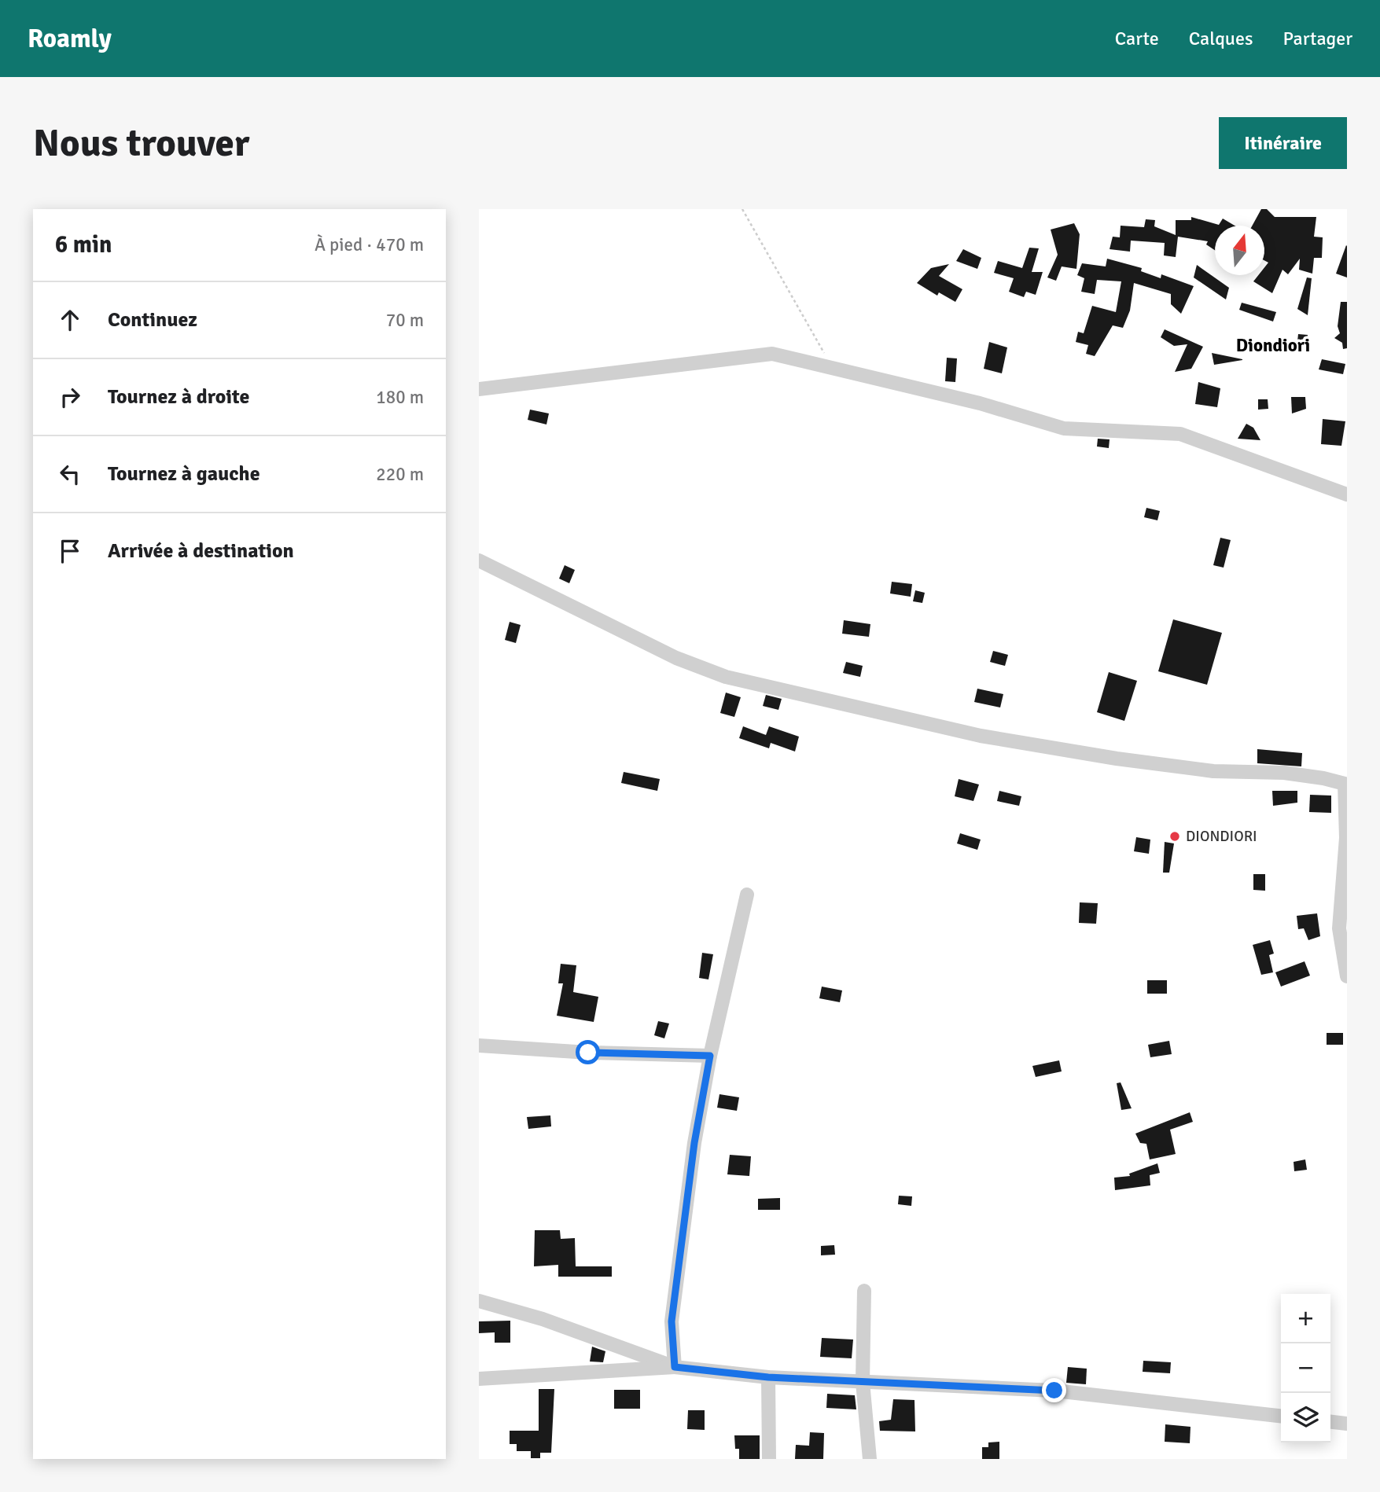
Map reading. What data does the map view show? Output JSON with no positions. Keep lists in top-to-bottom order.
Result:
{
  "districts": ["Diondiori"],
  "places": ["DIONDIORI"],
  "north": "top",
  "page": {
    "header": "Roamly",
    "nav": ["Carte", "Calques", "Partager"],
    "buttons": "Itinéraire",
    "title": "Nous trouver",
    "heading": ["6 min", "À pied · 470 m"],
    "list": [
      ["Continuez", "70 m"],
      ["Tournez à droite", "180 m"],
      ["Tournez à gauche", "220 m"],
      "Arrivée à destination"
    ],
    "map_buttons": ["+", "−"]
  }
}
